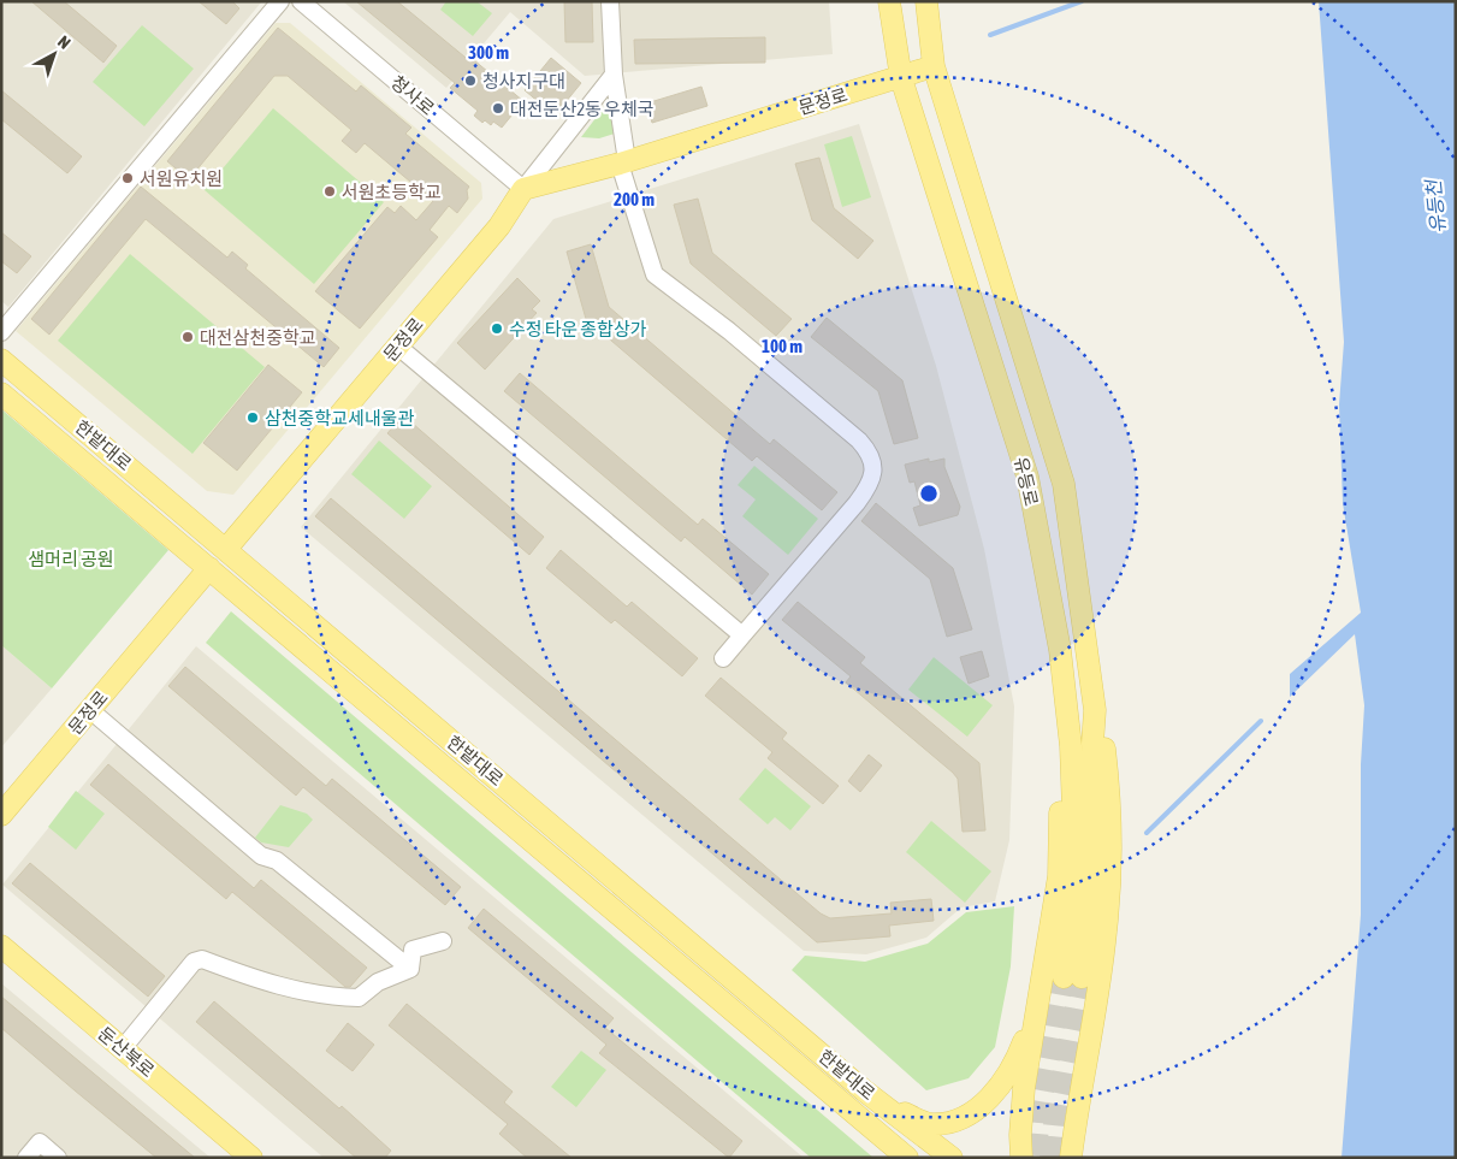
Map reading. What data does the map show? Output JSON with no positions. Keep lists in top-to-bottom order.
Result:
{
  "streets": {
    "main road": [
      "문정로",
      "한밭대로",
      "유등로",
      "둔산북로"
    ],
    "street": ["청사로"]
  },
  "crossings": [
    ["청사로", "문정로"],
    ["문정로", "한밭대로"],
    ["문정로", "유등로"]
  ],
  "water": ["유등천"],
  "parks": ["샘머리 공원"],
  "places": [
    "청사지구대",
    "대전둔산2동 우체국",
    "서원유치원",
    "서원초등학교",
    "수정 타운 종합상가",
    "대전삼천중학교",
    "삼천중학교세내울관"
  ],
  "north": "top right",
  "rings": ["300 m", "200 m", "100 m"]
}
